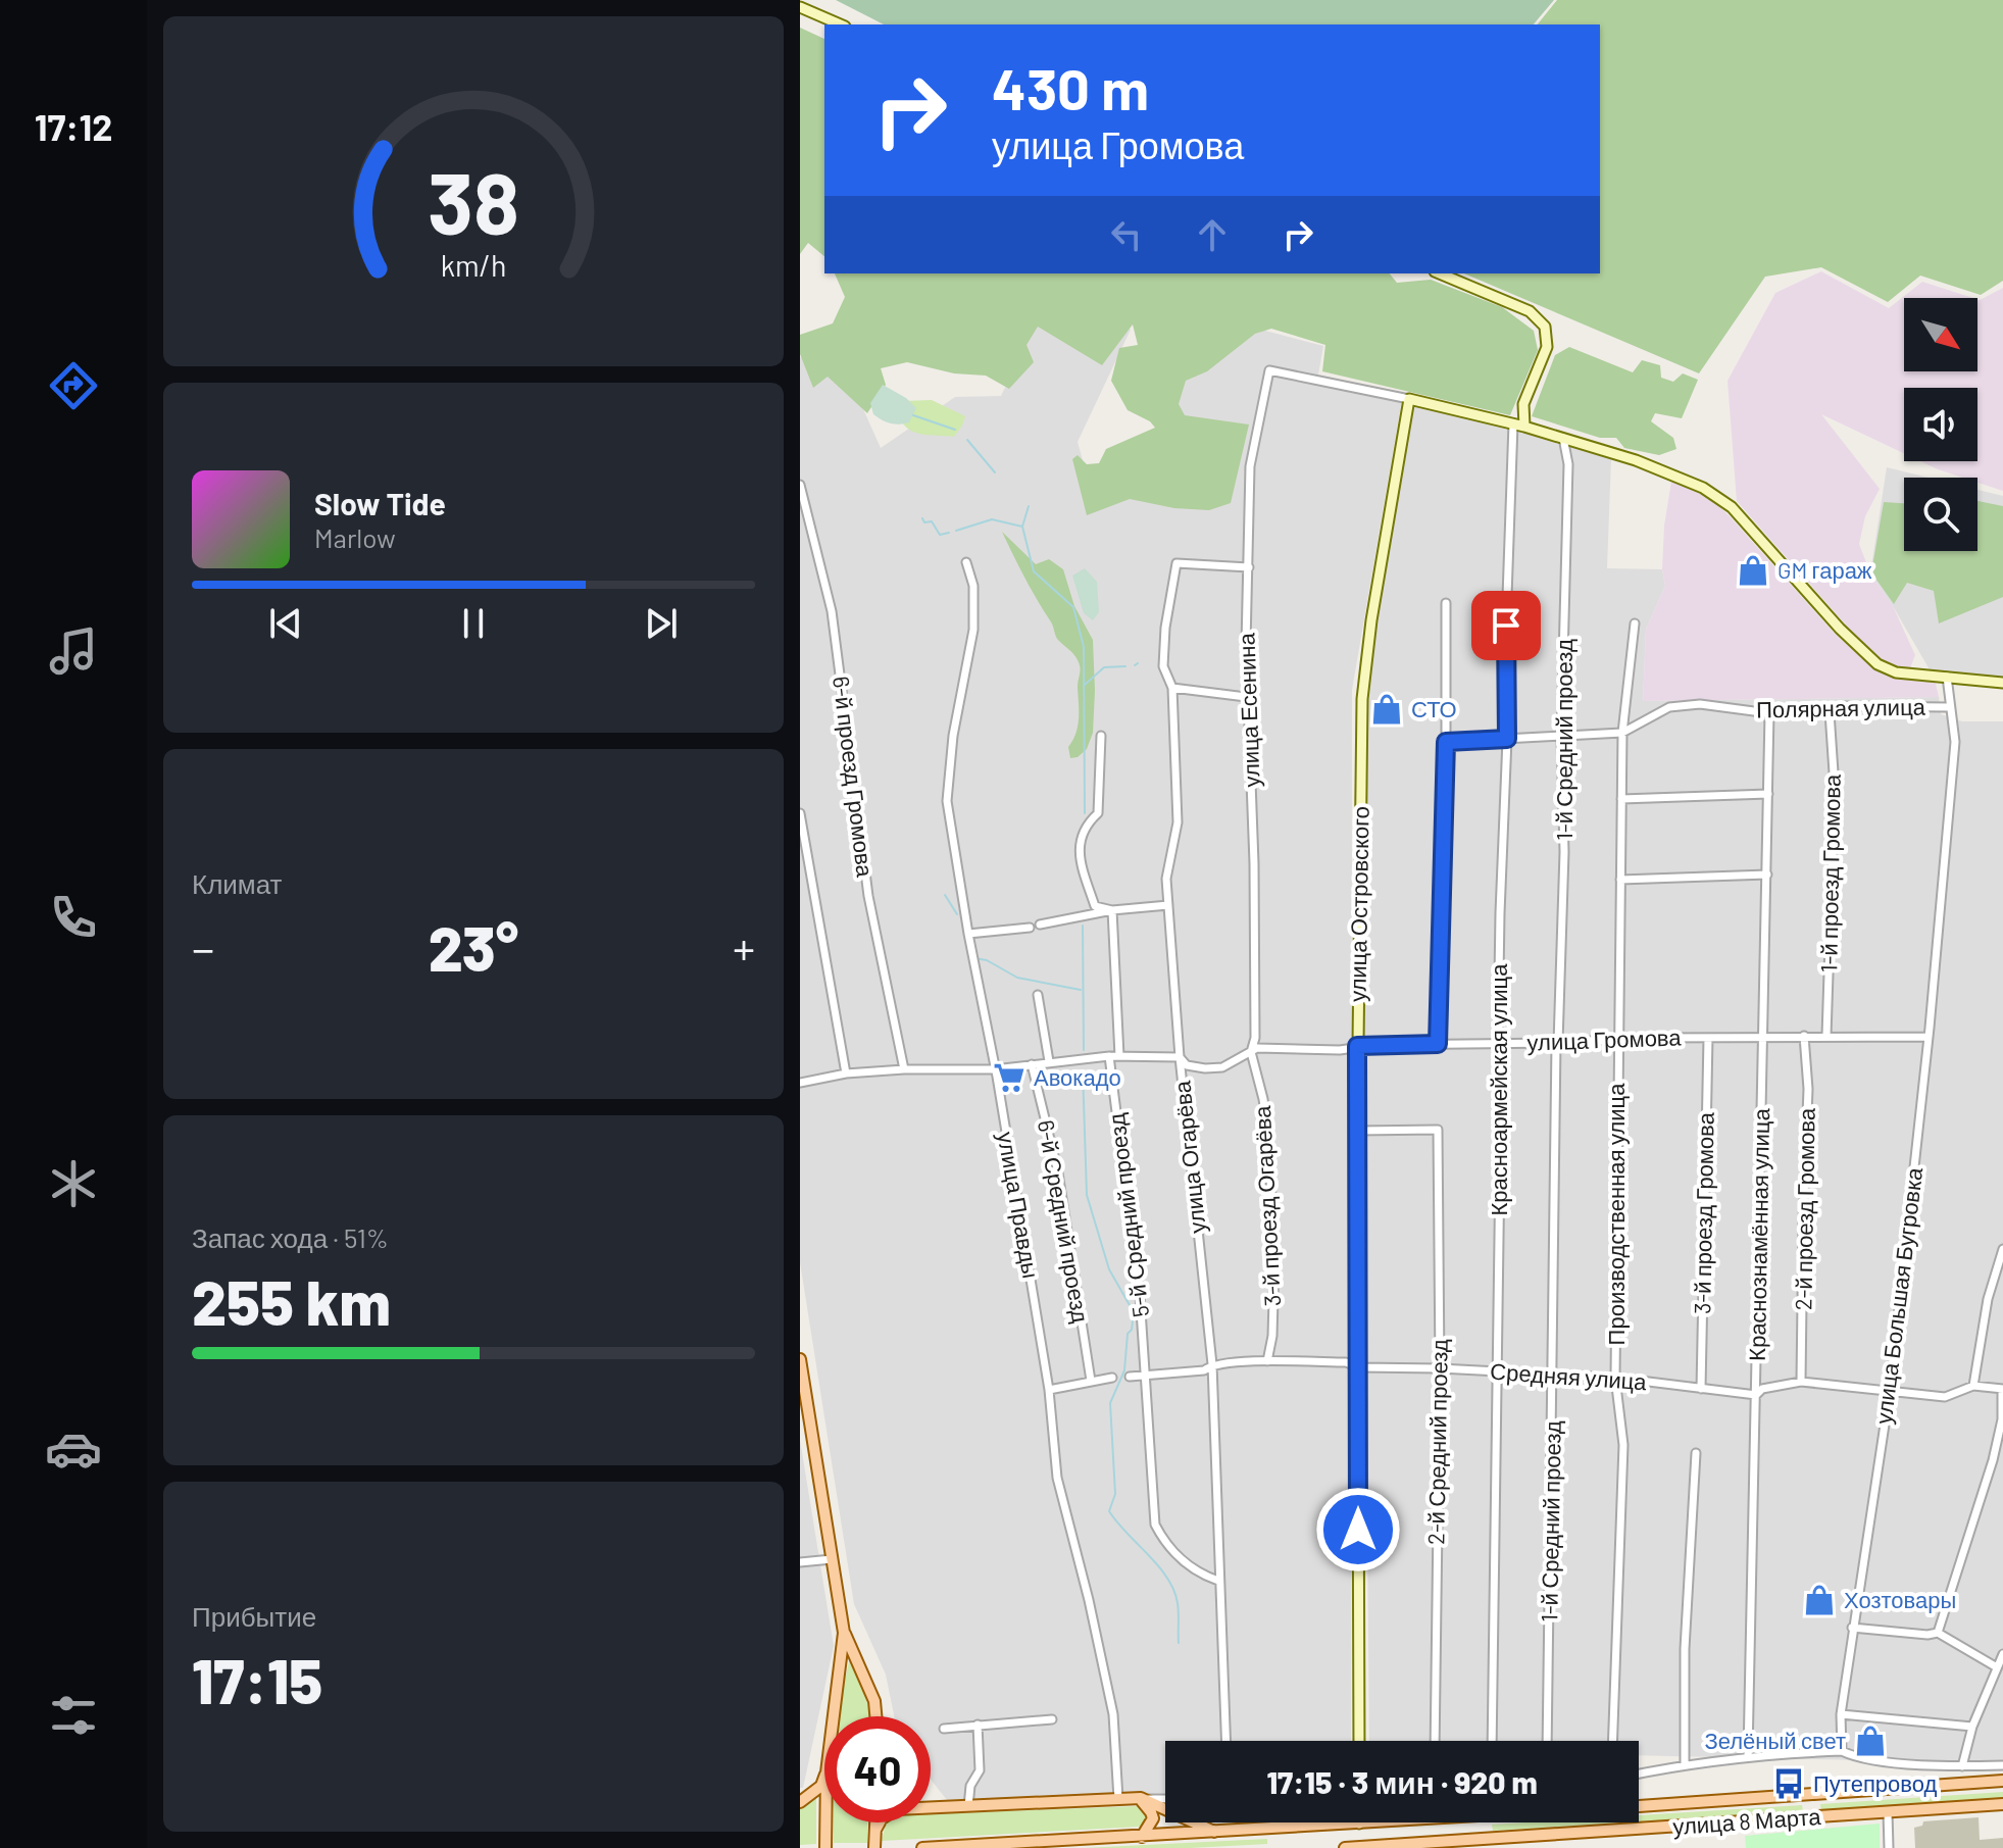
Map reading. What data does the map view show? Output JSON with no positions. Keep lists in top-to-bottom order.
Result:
{
  "streets": {
    "main road": ["улица 8 Марта"],
    "street": [
      "Полярная улица",
      "улица Есенина",
      "1-й Средний проезд",
      "6-й проезд Громова",
      "1-й проезд Громова",
      "улица Островского",
      "улица Громова",
      "Красноармейская улица",
      "улица Огарёва",
      "улица Правды",
      "3-й проезд Огарёва",
      "2-й проезд Громова",
      "3-й проезд Громова",
      "Производственная улица",
      "5-й Средний проезд",
      "6-й Средний проезд",
      "Краснознамённая улица",
      "улица Большая Бугровка",
      "Средняя улица",
      "2-й Средний проезд"
    ]
  },
  "crossings": [
    ["Полярная улица", "1-й Средний проезд"],
    ["Полярная улица", "1-й проезд Громова"],
    ["Полярная улица", "Красноармейская улица"],
    ["Полярная улица", "Производственная улица"],
    ["Полярная улица", "Краснознамённая улица"],
    ["Полярная улица", "улица Большая Бугровка"],
    ["улица Есенина", "улица Островского"],
    ["улица Есенина", "улица Громова"],
    ["улица Есенина", "улица Огарёва"],
    ["улица Есенина", "3-й проезд Огарёва"],
    ["1-й Средний проезд", "улица Громова"],
    ["1-й Средний проезд", "Средняя улица"],
    ["6-й проезд Громова", "улица Громова"],
    ["1-й проезд Громова", "улица Громова"],
    ["улица Островского", "улица Громова"],
    ["улица Островского", "Средняя улица"],
    ["улица Островского", "2-й Средний проезд"],
    ["улица Громова", "Красноармейская улица"],
    ["улица Громова", "улица Огарёва"],
    ["улица Громова", "улица Правды"],
    ["улица Громова", "3-й проезд Огарёва"],
    ["улица Громова", "2-й проезд Громова"],
    ["улица Громова", "3-й проезд Громова"],
    ["улица Громова", "Производственная улица"],
    ["улица Громова", "5-й Средний проезд"],
    ["улица Громова", "6-й Средний проезд"],
    ["улица Громова", "Краснознамённая улица"],
    ["улица Громова", "улица Большая Бугровка"],
    ["Красноармейская улица", "Средняя улица"],
    ["улица Огарёва", "5-й Средний проезд"],
    ["улица Огарёва", "Средняя улица"],
    ["3-й проезд Огарёва", "Средняя улица"],
    ["2-й проезд Громова", "Средняя улица"],
    ["3-й проезд Громова", "Средняя улица"],
    ["Производственная улица", "Средняя улица"],
    ["5-й Средний проезд", "Средняя улица"],
    ["Краснознамённая улица", "Средняя улица"],
    ["улица Большая Бугровка", "Средняя улица"],
    ["Средняя улица", "2-й Средний проезд"]
  ],
  "places": {
    "shop": [
      "GM гараж",
      "СТО",
      "Хозтовары",
      "Зелёный свет"
    ],
    "supermarket": ["Авокадо"],
    "bus stop": ["Путепровод"]
  },
  "north": "bottom right",
  "page": {
    "tabs": "17:12",
    "turn": ["430 m", "улица Громова"],
    "song": ["Slow Tide", "Marlow"],
    "tile": [
      "Климат",
      ["Запас хода · 51%", "255 km"],
      ["Прибытие", "17:15"]
    ],
    "heat": ["−", "23°", "+"],
    "limit": "40",
    "trip": "17:15 · 3 мин · 920 m",
    "gauge": ["38", "km/h"]
  }
}
